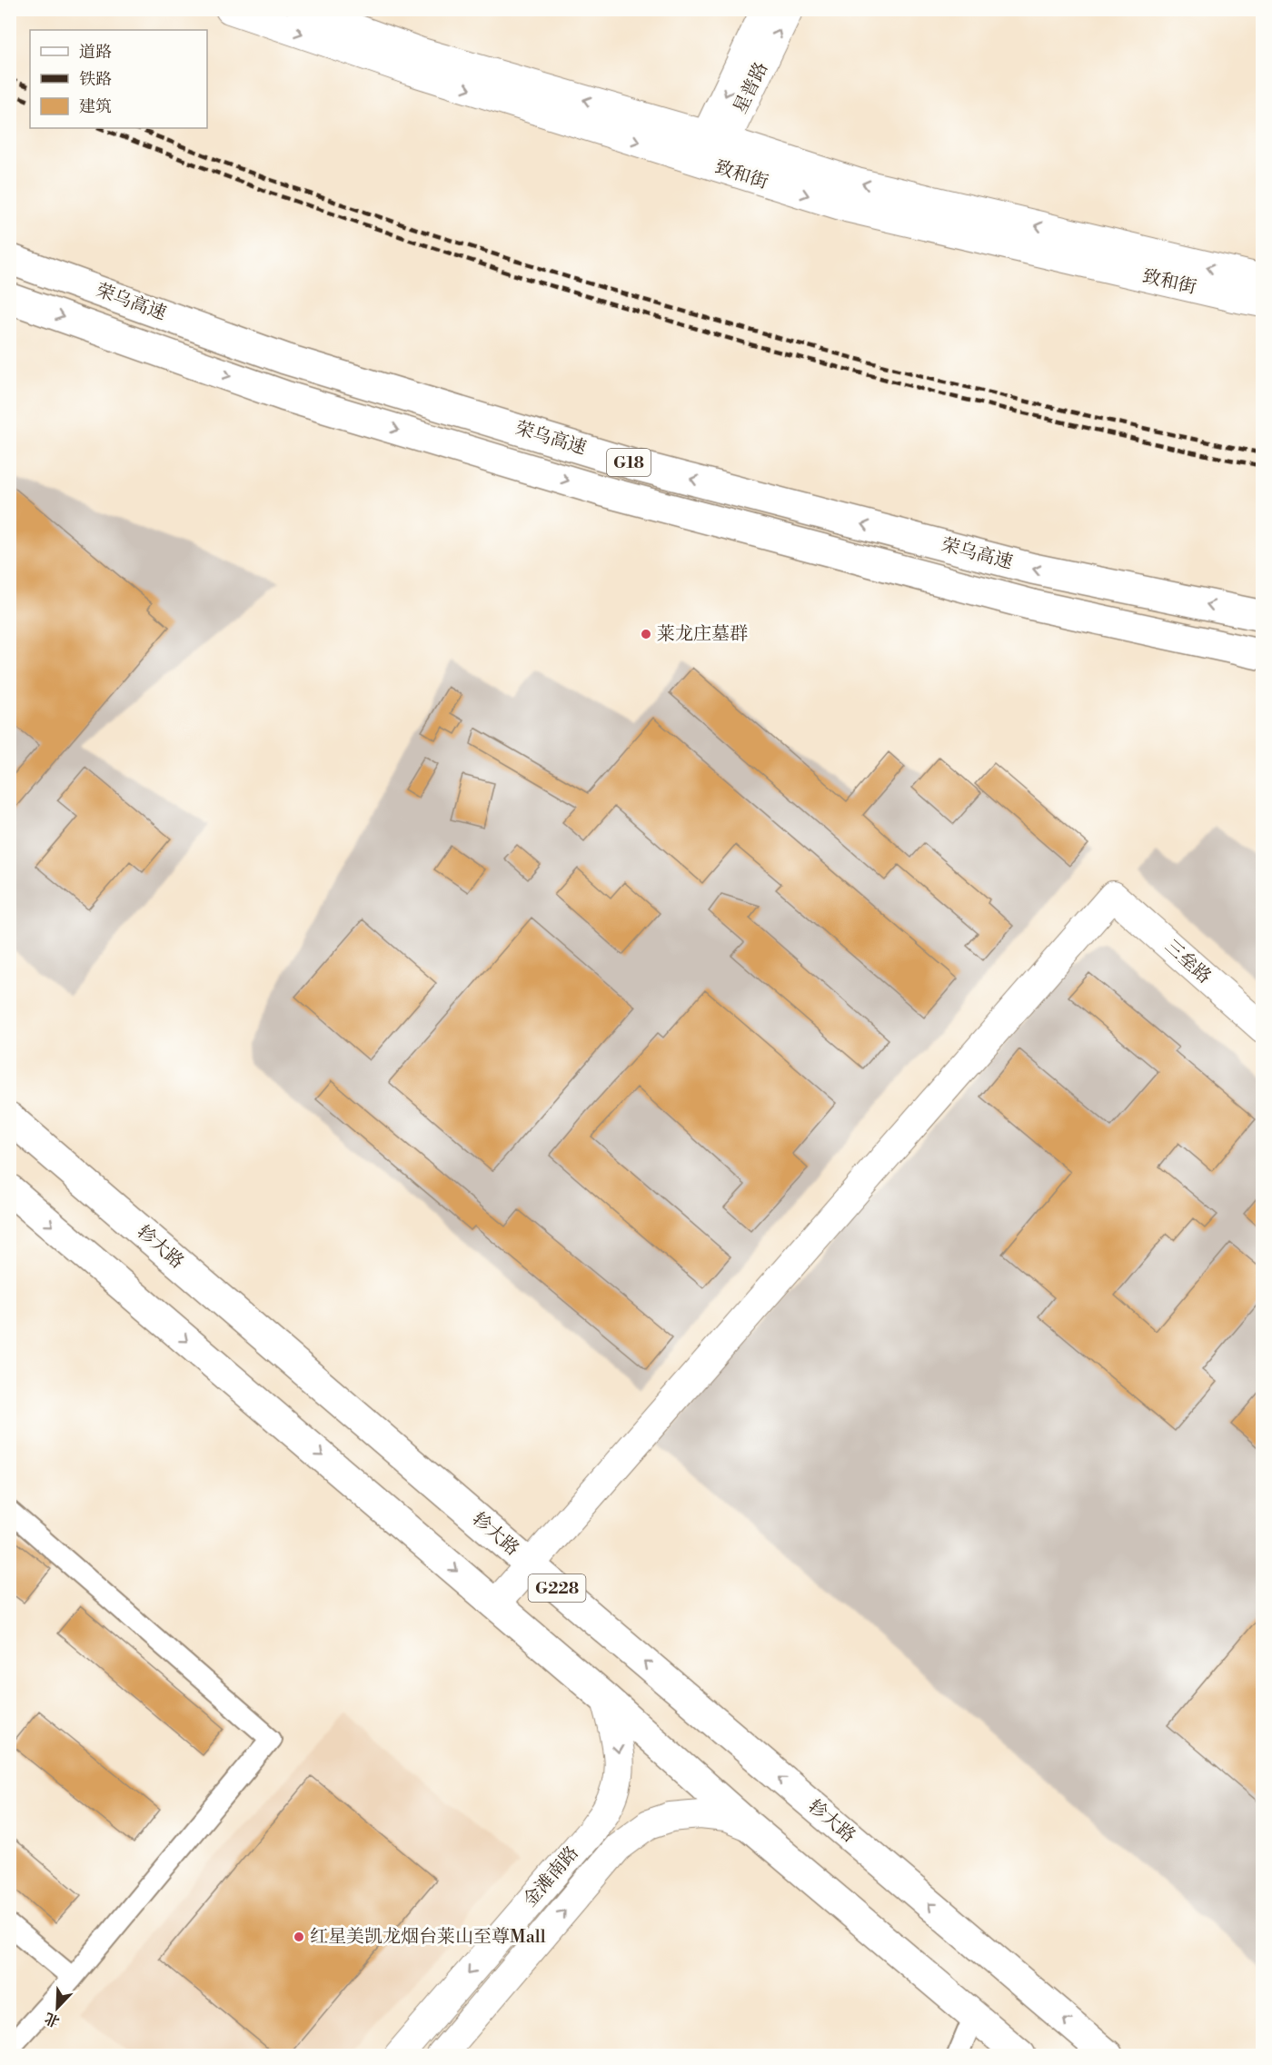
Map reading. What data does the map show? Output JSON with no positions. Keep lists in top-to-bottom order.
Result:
{
  "streets": {
    "highway": [
      "荣乌高速",
      "G18",
      "轸大路",
      "G228"
    ],
    "street": [
      "星普路",
      "致和街",
      "三垒路",
      "金滩南路"
    ]
  },
  "crossings": [
    ["星普路", "致和街"],
    ["三垒路", "轸大路"],
    ["G228", "金滩南路"]
  ],
  "places": ["莱龙庄墓群", "红星美凯龙烟台莱山至尊Mall"],
  "legend": ["道路", "铁路", "建筑"],
  "north": "bottom left"
}
